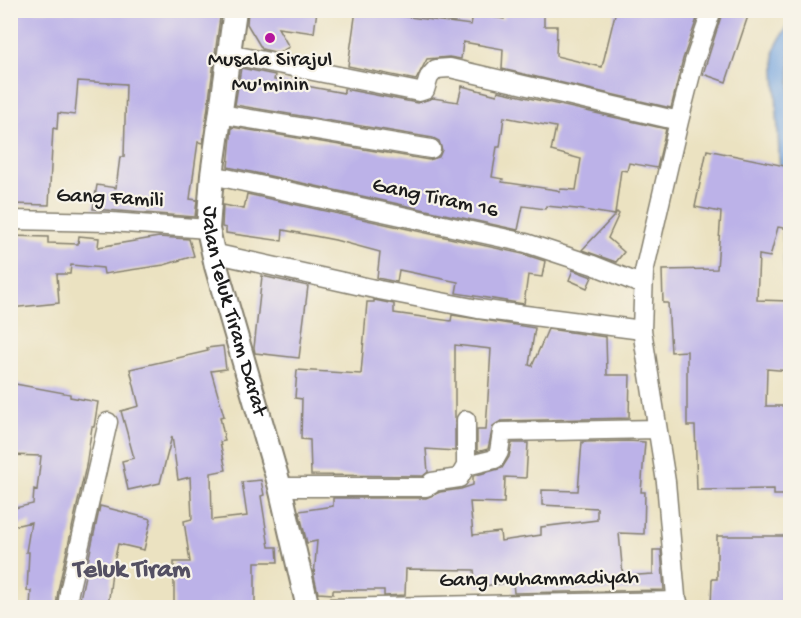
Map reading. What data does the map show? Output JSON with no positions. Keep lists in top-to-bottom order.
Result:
{
  "streets": {
    "street": [
      "Gang Famili",
      "Gang Tiram 16",
      "Jalan Teluk Tiram Darat",
      "Gang Muhammadiyah"
    ]
  },
  "crossings": [
    ["Gang Famili", "Jalan Teluk Tiram Darat"],
    ["Gang Tiram 16", "Jalan Teluk Tiram Darat"]
  ],
  "districts": ["Teluk Tiram"],
  "places": ["Musala Sirajul Mu'minin"]
}
